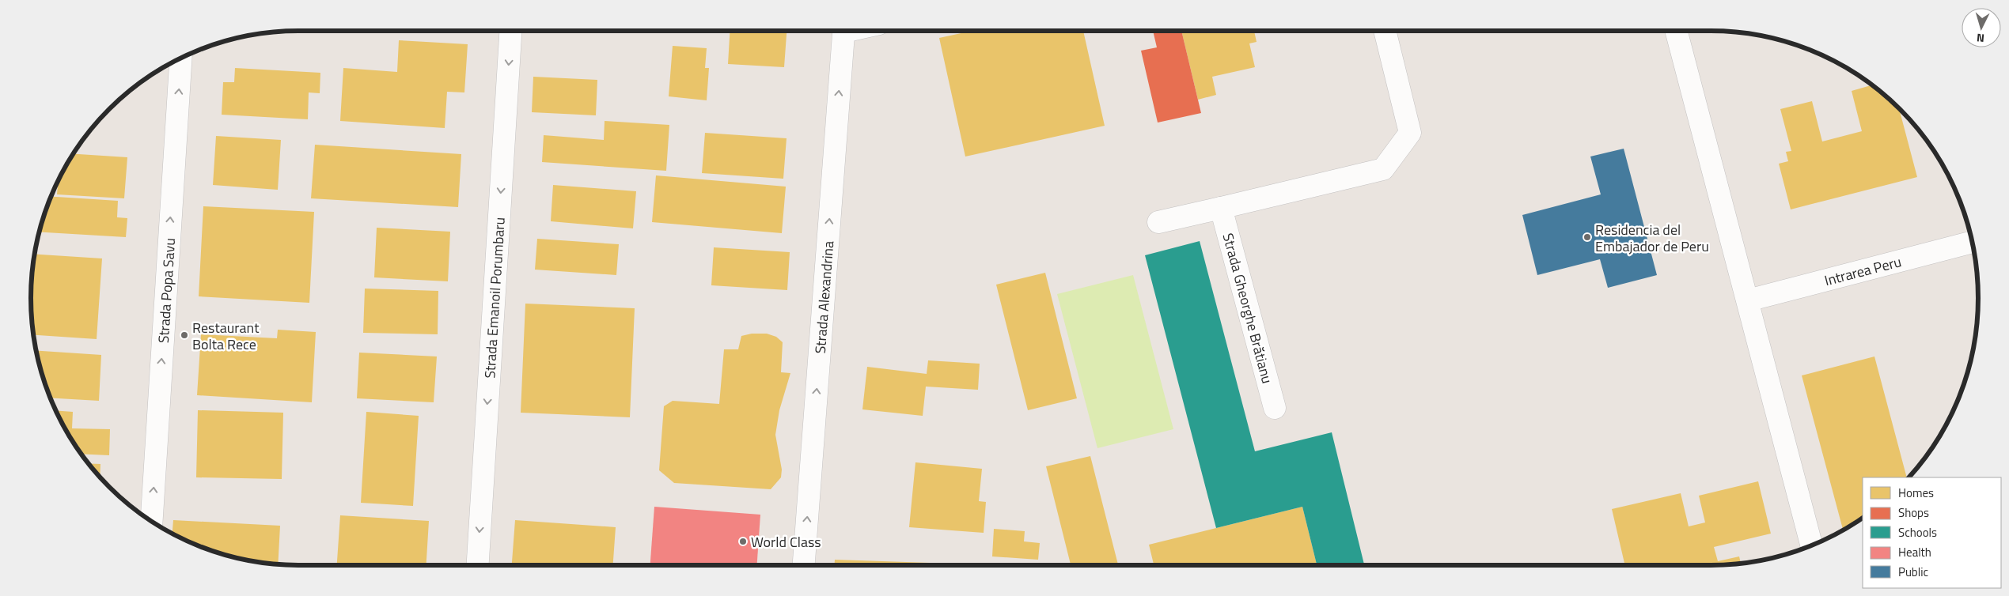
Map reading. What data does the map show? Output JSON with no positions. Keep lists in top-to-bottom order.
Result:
{
  "streets": {
    "street": [
      "Intrarea Peru",
      "Strada Popa Savu",
      "Strada Alexandrina",
      "Strada Emanoil Porumbaru",
      "Strada Gheorghe Brătianu"
    ]
  },
  "one_way": ["Strada Popa Savu", "Strada Alexandrina", "Strada Emanoil Porumbaru"],
  "places": ["Residencia del Embajador de Peru", "Restaurant Bolta Rece", "World Class"],
  "legend": [
    "Homes",
    "Shops",
    "Schools",
    "Health",
    "Public"
  ],
  "north": "bottom"
}
